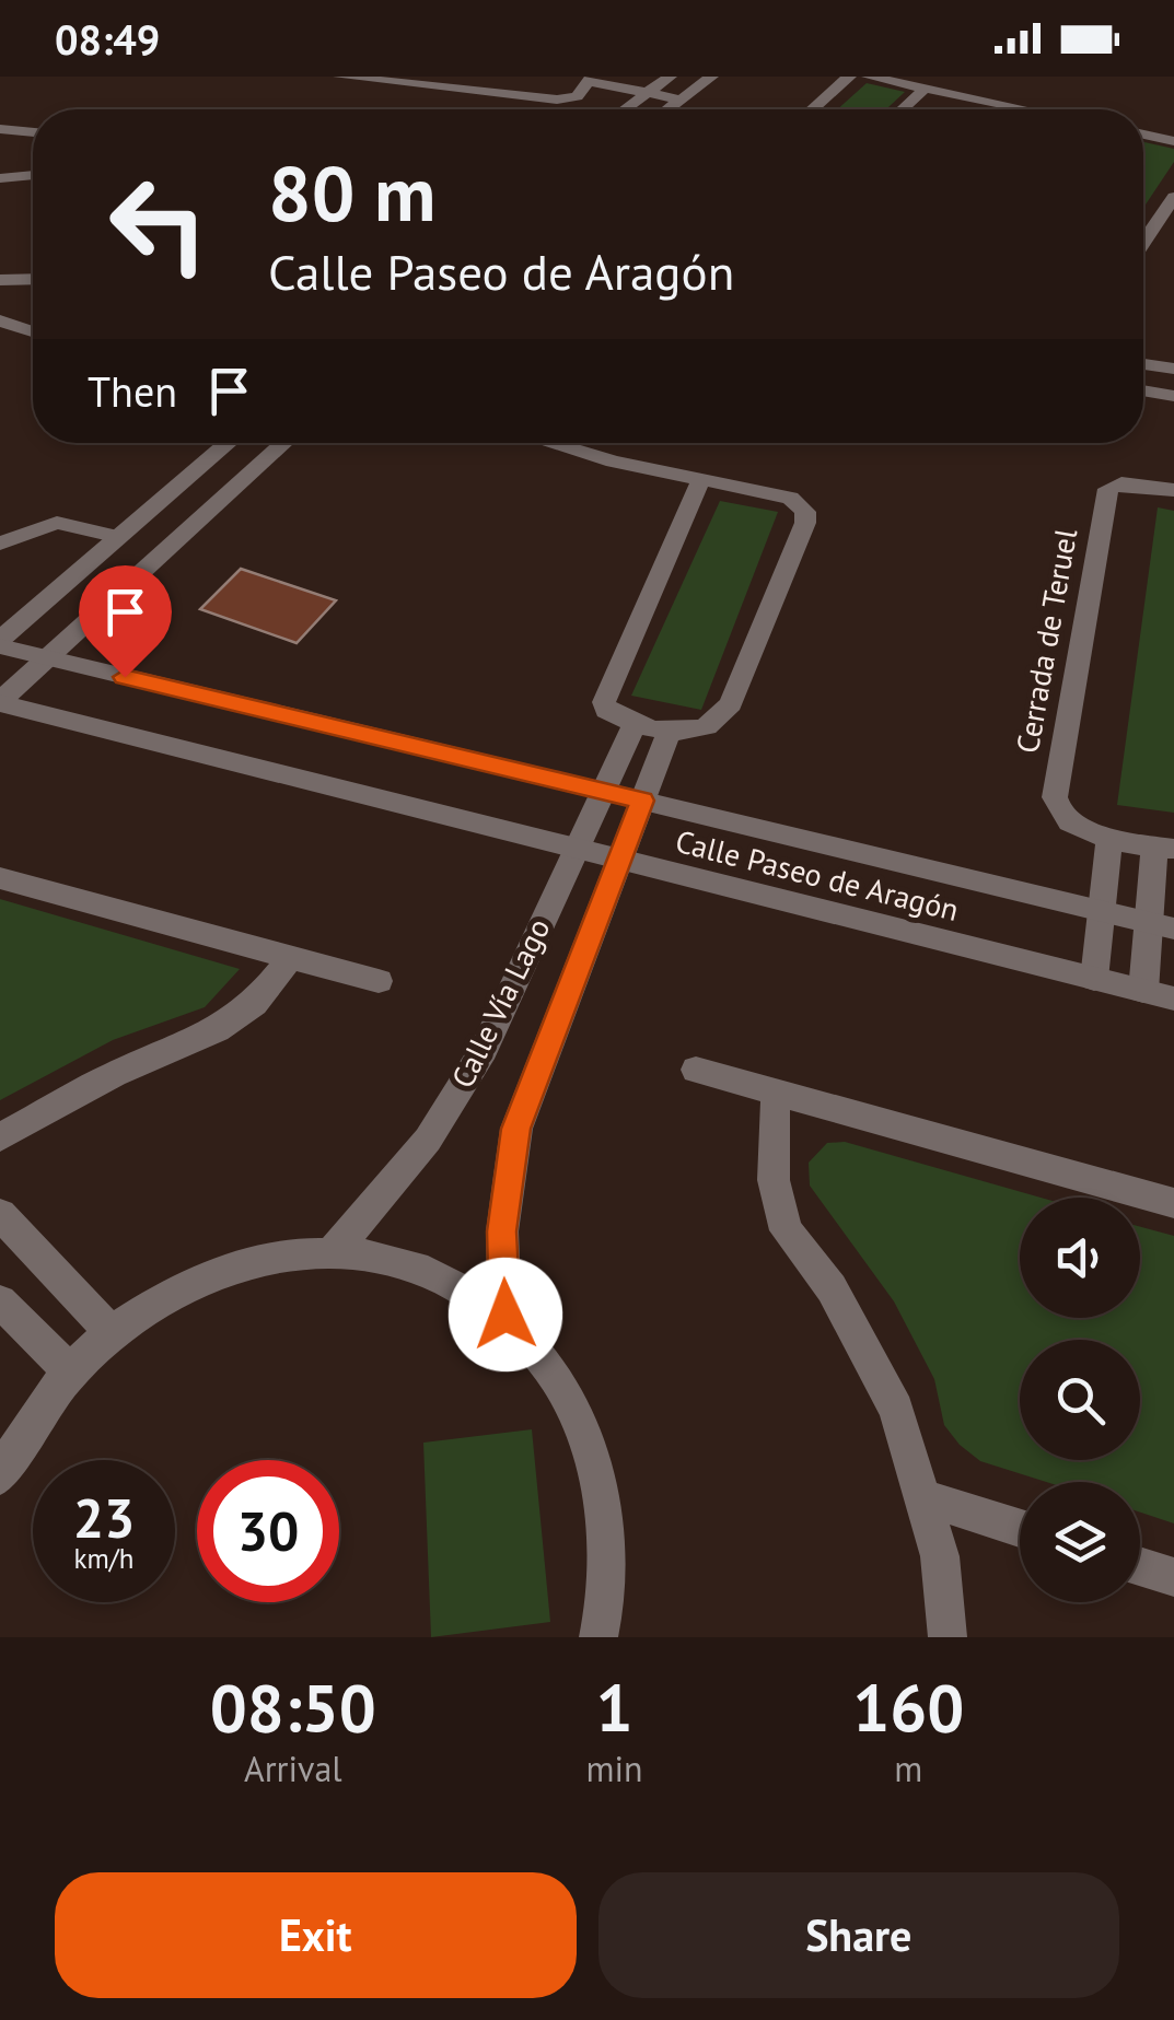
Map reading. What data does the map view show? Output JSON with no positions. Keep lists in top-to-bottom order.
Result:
{
  "streets": {
    "street": ["Cerrada de Teruel", "Calle Paseo de Aragón", "Calle Vía Lago"]
  },
  "crossings": [
    ["Cerrada de Teruel", "Calle Paseo de Aragón"],
    ["Calle Paseo de Aragón", "Calle Vía Lago"]
  ],
  "page": {
    "status": "08:49",
    "turn": ["80 m", "Calle Paseo de Aragón"],
    "then": "Then",
    "speed": "23 km/h",
    "limit": "30",
    "eta": [
      "08:50",
      "Arrival",
      "1",
      "min",
      "160",
      "m"
    ],
    "buttons": ["Exit", "Share"]
  }
}
